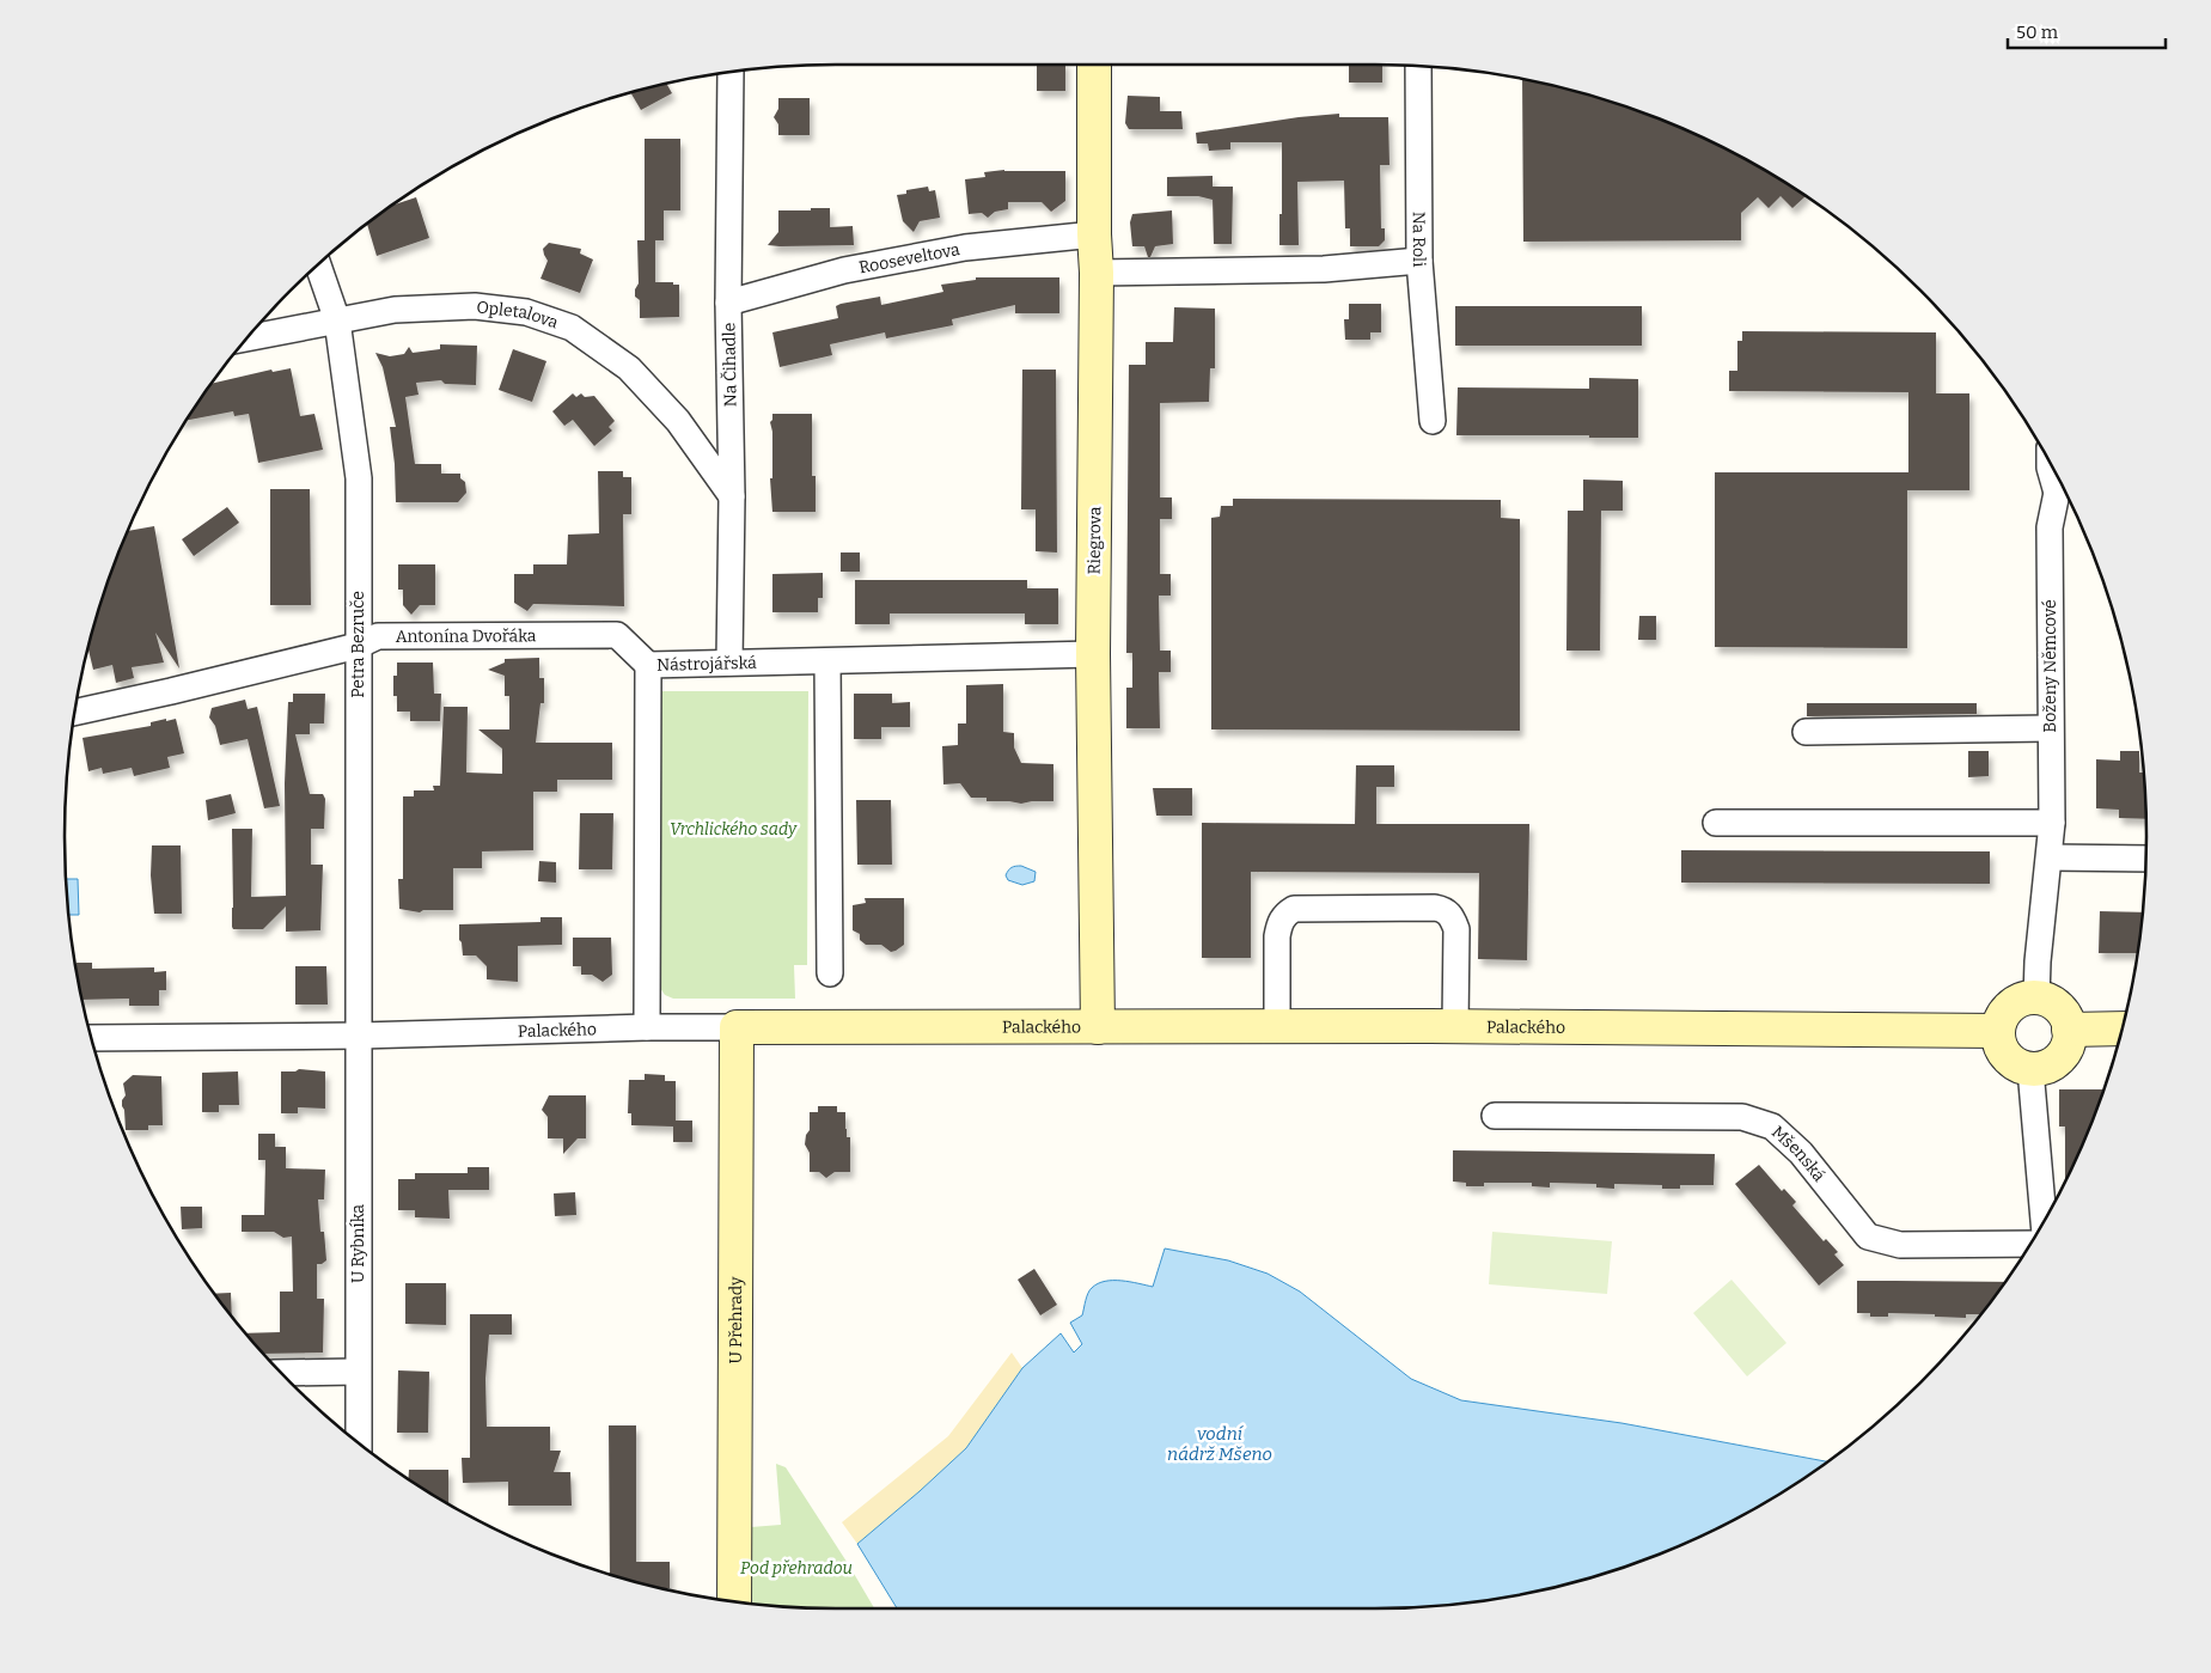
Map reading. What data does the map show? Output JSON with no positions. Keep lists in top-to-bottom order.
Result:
{
  "streets": {
    "street": [
      "Na Roli",
      "Rooseveltova",
      "Opletalova",
      "Na Čihadle",
      "Riegrova",
      "Antonína Dvořáka",
      "Petra Bezruče",
      "Nástrojářská",
      "Boženy Němcové",
      "Palackého",
      "Mšenská",
      "U Rybníka",
      "U Přehrady"
    ]
  },
  "crossings": [
    ["Rooseveltova", "Na Čihadle"],
    ["Rooseveltova", "Riegrova"],
    ["Opletalova", "Na Čihadle"],
    ["Opletalova", "Petra Bezruče"],
    ["Na Čihadle", "Nástrojářská"],
    ["Riegrova", "Nástrojářská"],
    ["Riegrova", "Palackého"],
    ["Antonína Dvořáka", "Petra Bezruče"],
    ["Antonína Dvořáka", "Nástrojářská"],
    ["Petra Bezruče", "Palackého"],
    ["Petra Bezruče", "U Rybníka"],
    ["Nástrojářská", "Palackého"],
    ["Boženy Němcové", "Palackého"],
    ["Palackého", "U Rybníka"],
    ["Palackého", "U Přehrady"]
  ],
  "water": ["vodní nádrž Mšeno"],
  "parks": ["Vrchlického sady", "Pod přehradou"],
  "scale_bar": "50 m"
}
